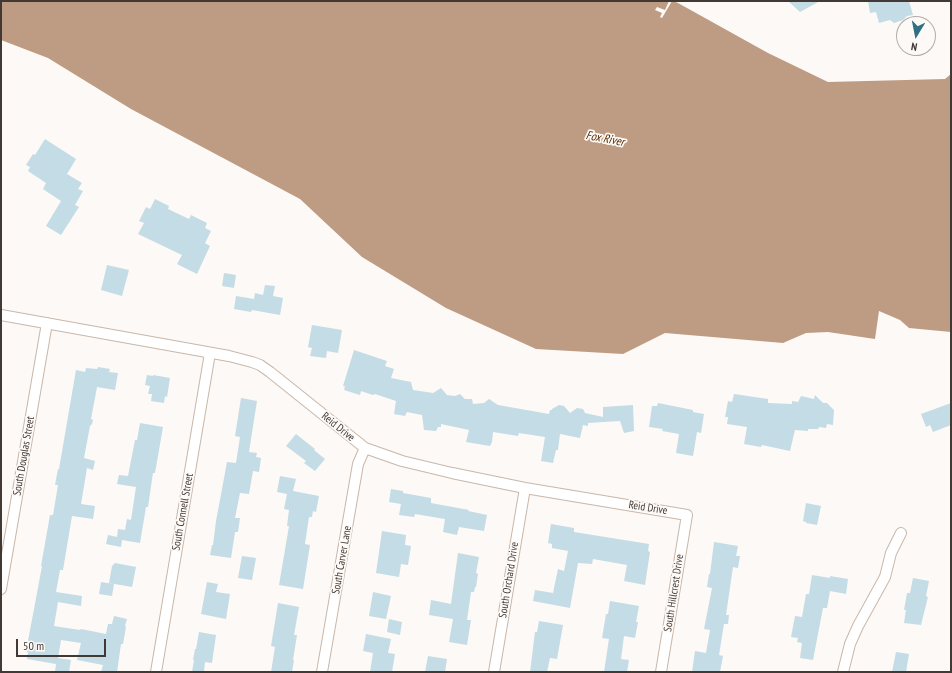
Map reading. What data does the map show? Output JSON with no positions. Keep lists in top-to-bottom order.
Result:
{
  "streets": {
    "street": [
      "Reid Drive",
      "South Douglas Street",
      "South Connell Street",
      "South Carver Lane",
      "South Orchard Drive",
      "South Hillcrest Drive"
    ]
  },
  "crossings": [
    ["Reid Drive", "South Douglas Street"],
    ["Reid Drive", "South Connell Street"],
    ["Reid Drive", "South Carver Lane"],
    ["Reid Drive", "South Orchard Drive"],
    ["Reid Drive", "South Hillcrest Drive"]
  ],
  "water": ["Fox River"],
  "scale_bar": "50 m",
  "north": "bottom"
}
